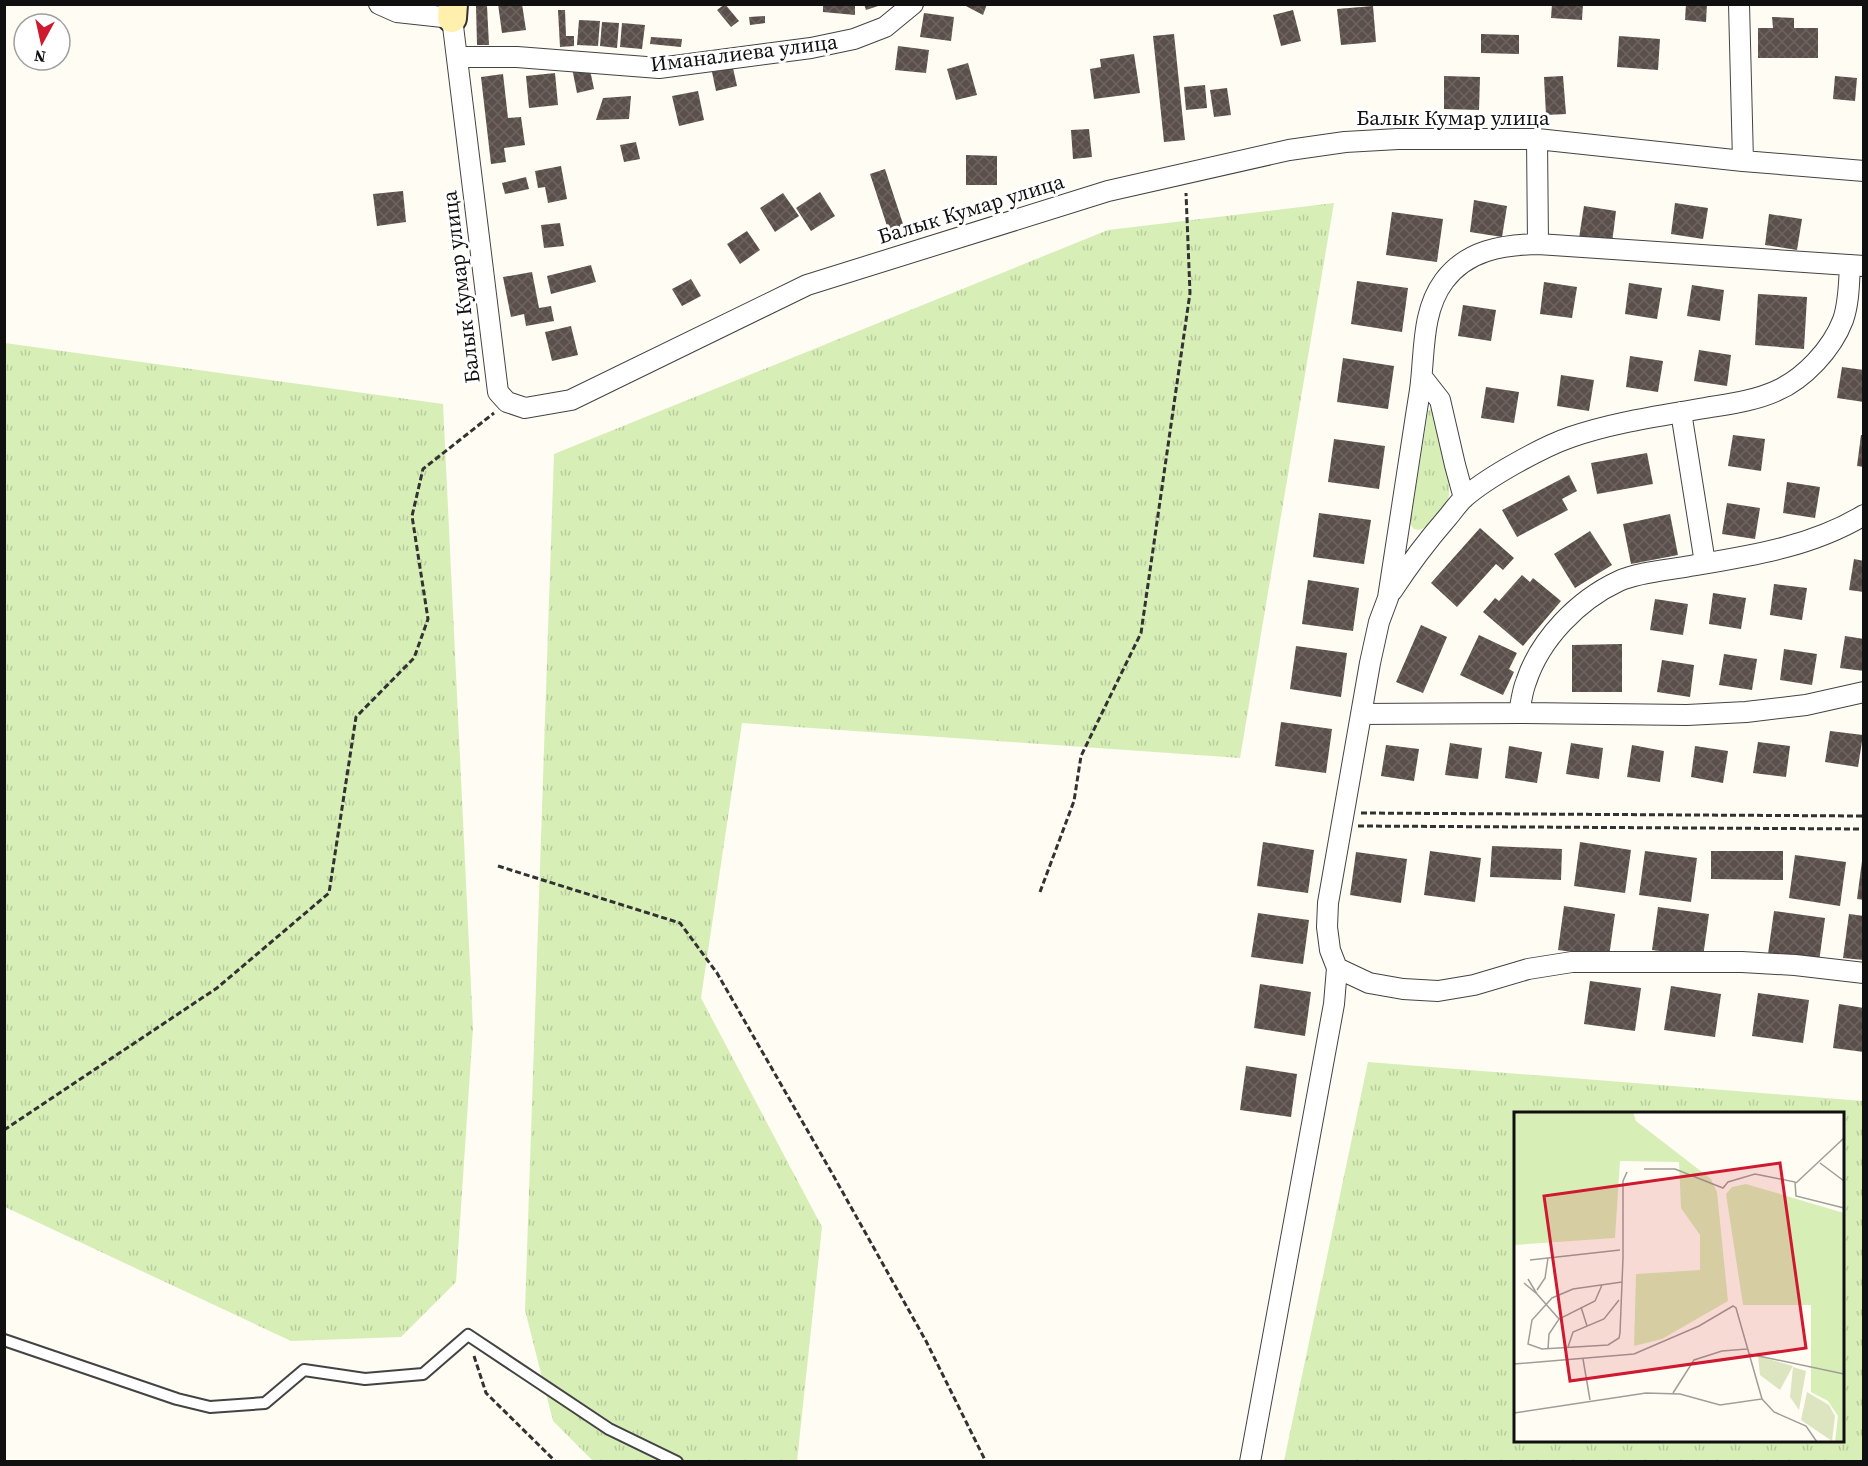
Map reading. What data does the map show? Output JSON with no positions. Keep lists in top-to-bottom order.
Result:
{
  "streets": {
    "street": ["Иманалиева улица", "Балык Кумар улица"]
  },
  "crossings": [
    ["Иманалиева улица", "Балык Кумар улица"]
  ],
  "north": "bottom"
}
